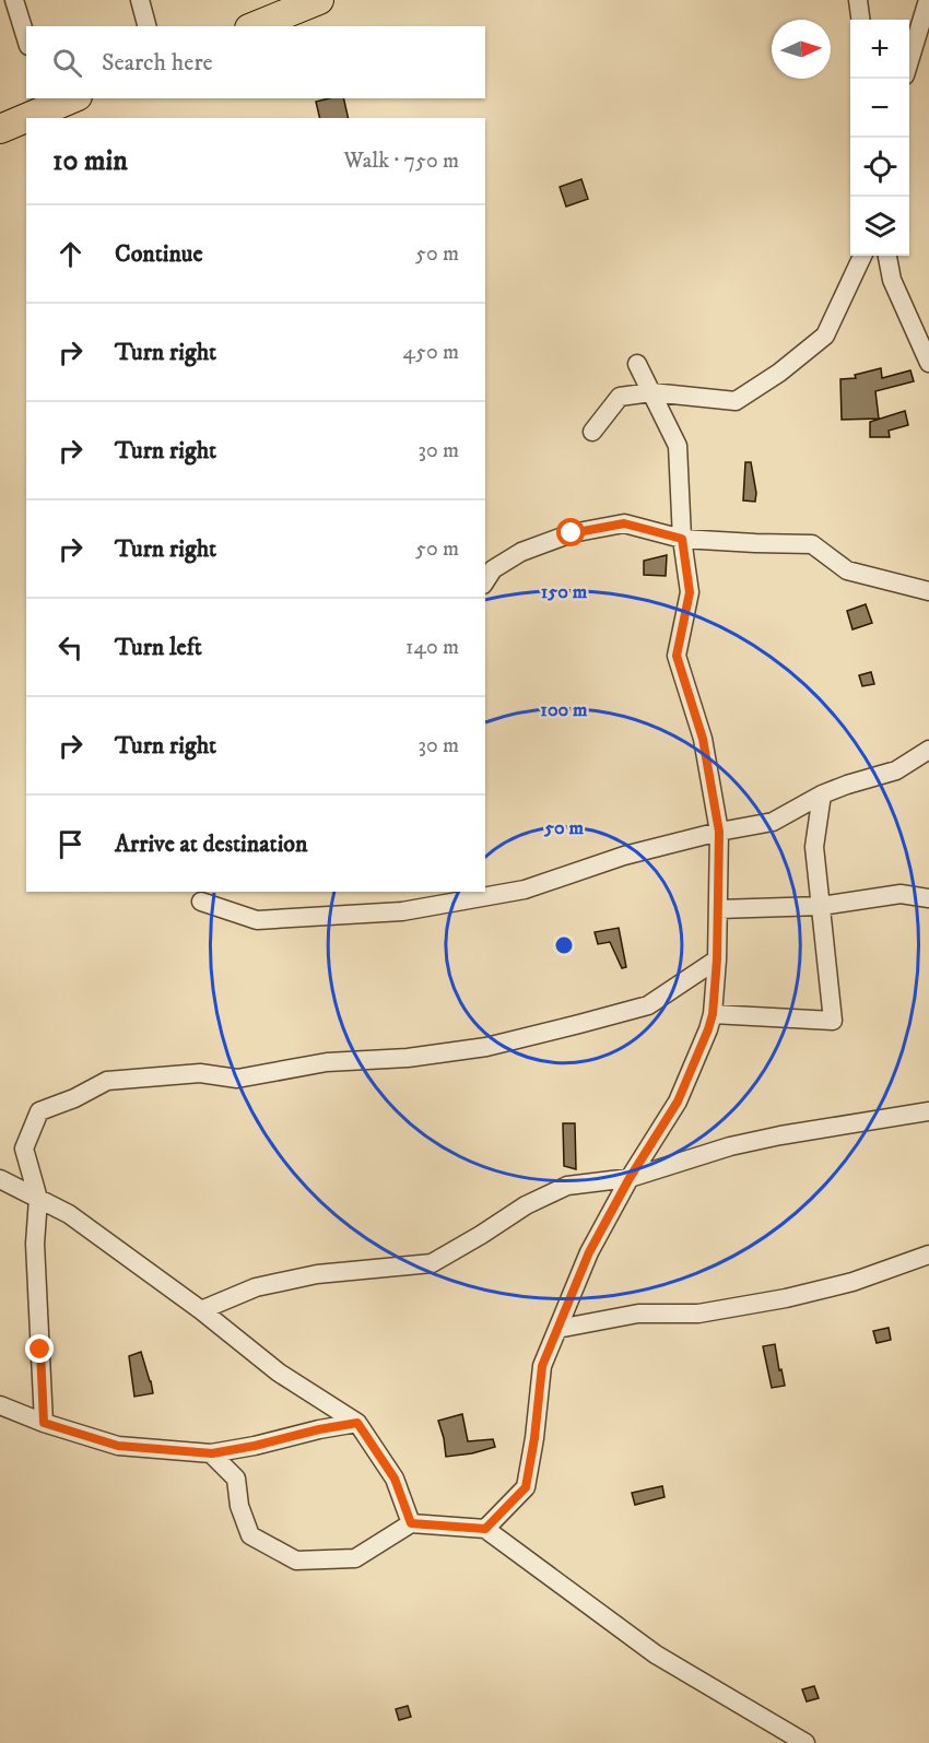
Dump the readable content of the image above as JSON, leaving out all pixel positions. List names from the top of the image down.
{
  "north": "right",
  "page": {
    "map_buttons": ["+", "−"],
    "search": "Search here",
    "heading": ["10 min", "Walk · 750 m"],
    "list": [
      ["Continue", "50 m"],
      ["Turn right", "450 m"],
      ["Turn right", "30 m"],
      ["Turn right", "50 m"],
      ["Turn left", "140 m"],
      ["Turn right", "30 m"],
      "Arrive at destination"
    ]
  },
  "rings": ["150 m", "100 m", "50 m"]
}
